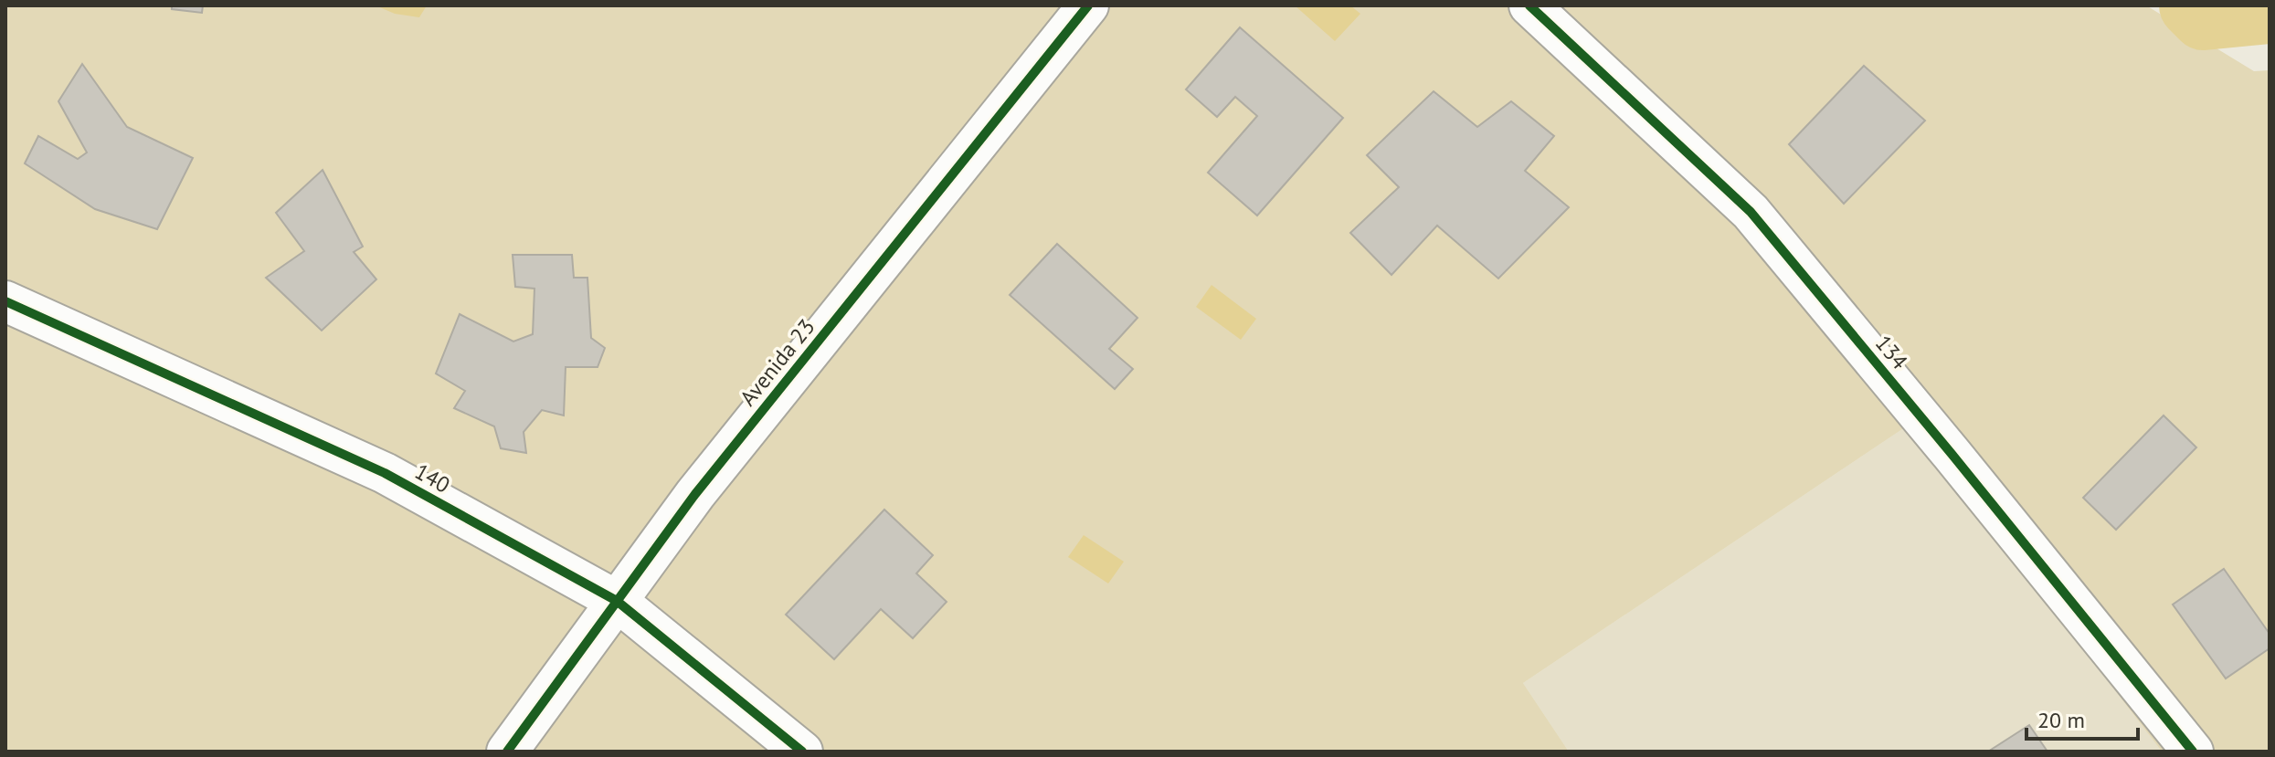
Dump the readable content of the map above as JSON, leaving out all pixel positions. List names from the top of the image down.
{
  "streets": {
    "street": ["134", "Avenida 23", "140"]
  },
  "crossings": [
    ["Avenida 23", "140"]
  ],
  "scale_bar": "20 m"
}
